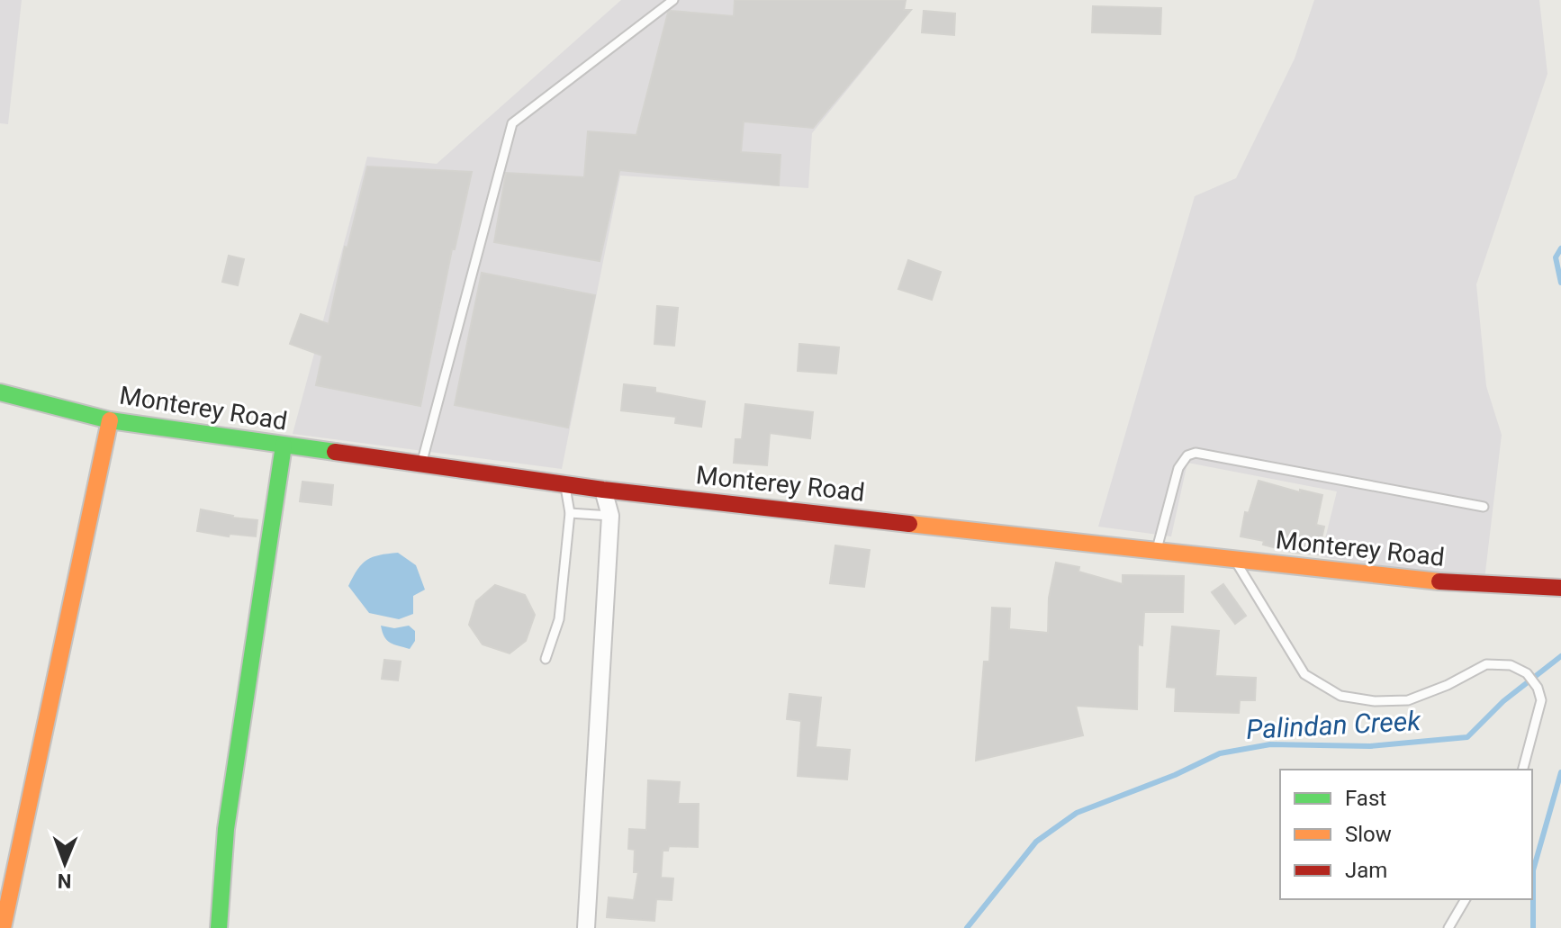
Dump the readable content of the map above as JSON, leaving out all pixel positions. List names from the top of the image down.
{
  "streets": {
    "street": ["Monterey Road"]
  },
  "water": ["Palindan Creek"],
  "legend": ["Fast", "Slow", "Jam"],
  "north": "bottom"
}
